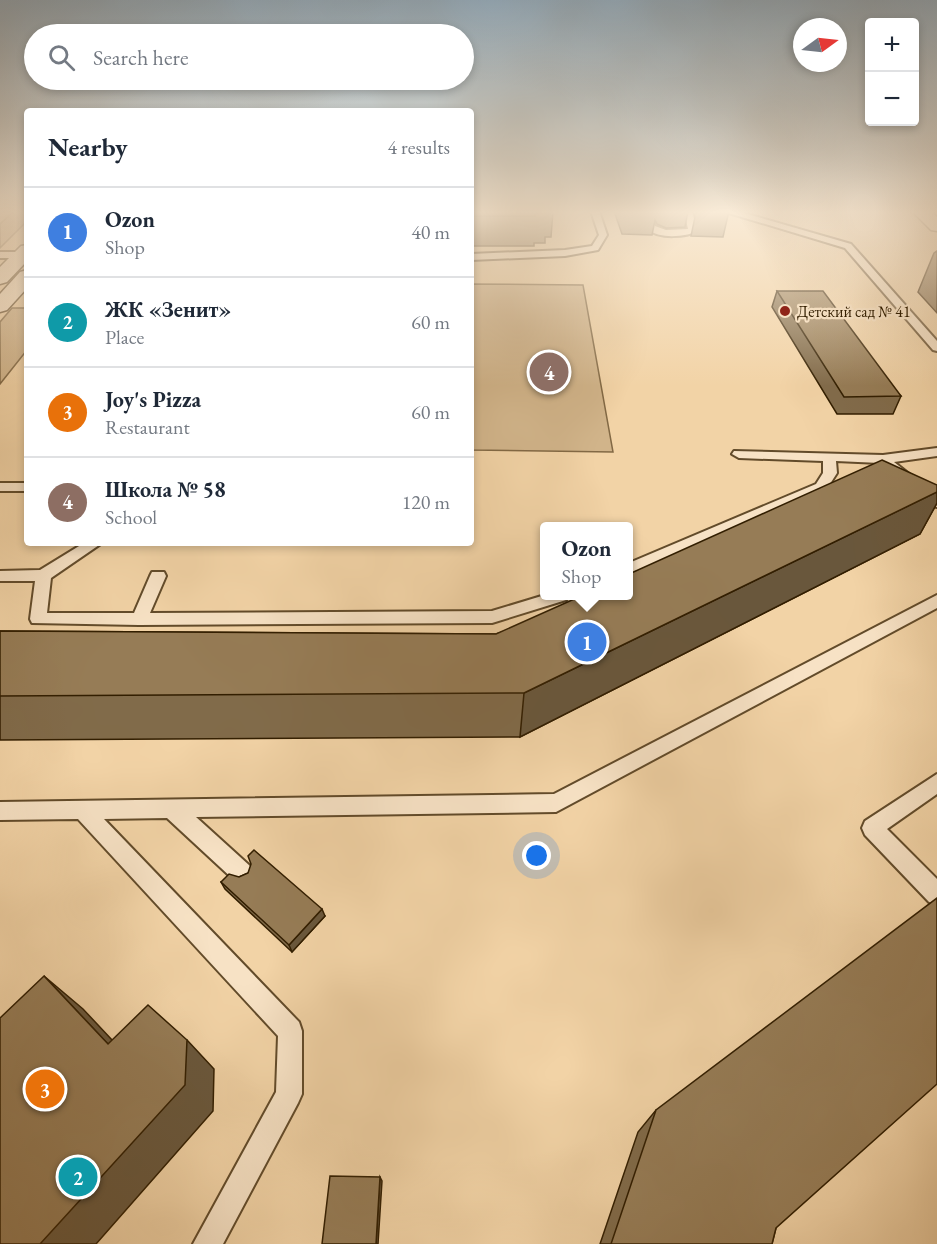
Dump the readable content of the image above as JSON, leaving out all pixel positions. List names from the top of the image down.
{
  "places": ["Детский сад № 41"],
  "north": "right",
  "page": {
    "map_buttons": ["+", "−"],
    "search": "Search here",
    "heading": ["Nearby", "4 results"],
    "list": [
      {
        "mark": "1",
        "name": "Ozon",
        "note": "Shop",
        "value": "40 m"
      },
      {
        "mark": "2",
        "name": "ЖК «Зенит»",
        "note": "Place",
        "value": "60 m"
      },
      {
        "mark": "3",
        "name": "Joy's Pizza",
        "note": "Restaurant",
        "value": "60 m"
      },
      {
        "mark": "4",
        "name": "Школа № 58",
        "note": "School",
        "value": "120 m"
      }
    ],
    "pins": [
      "4",
      "1",
      "3",
      "2"
    ],
    "popup": ["Ozon", "Shop"]
  }
}
